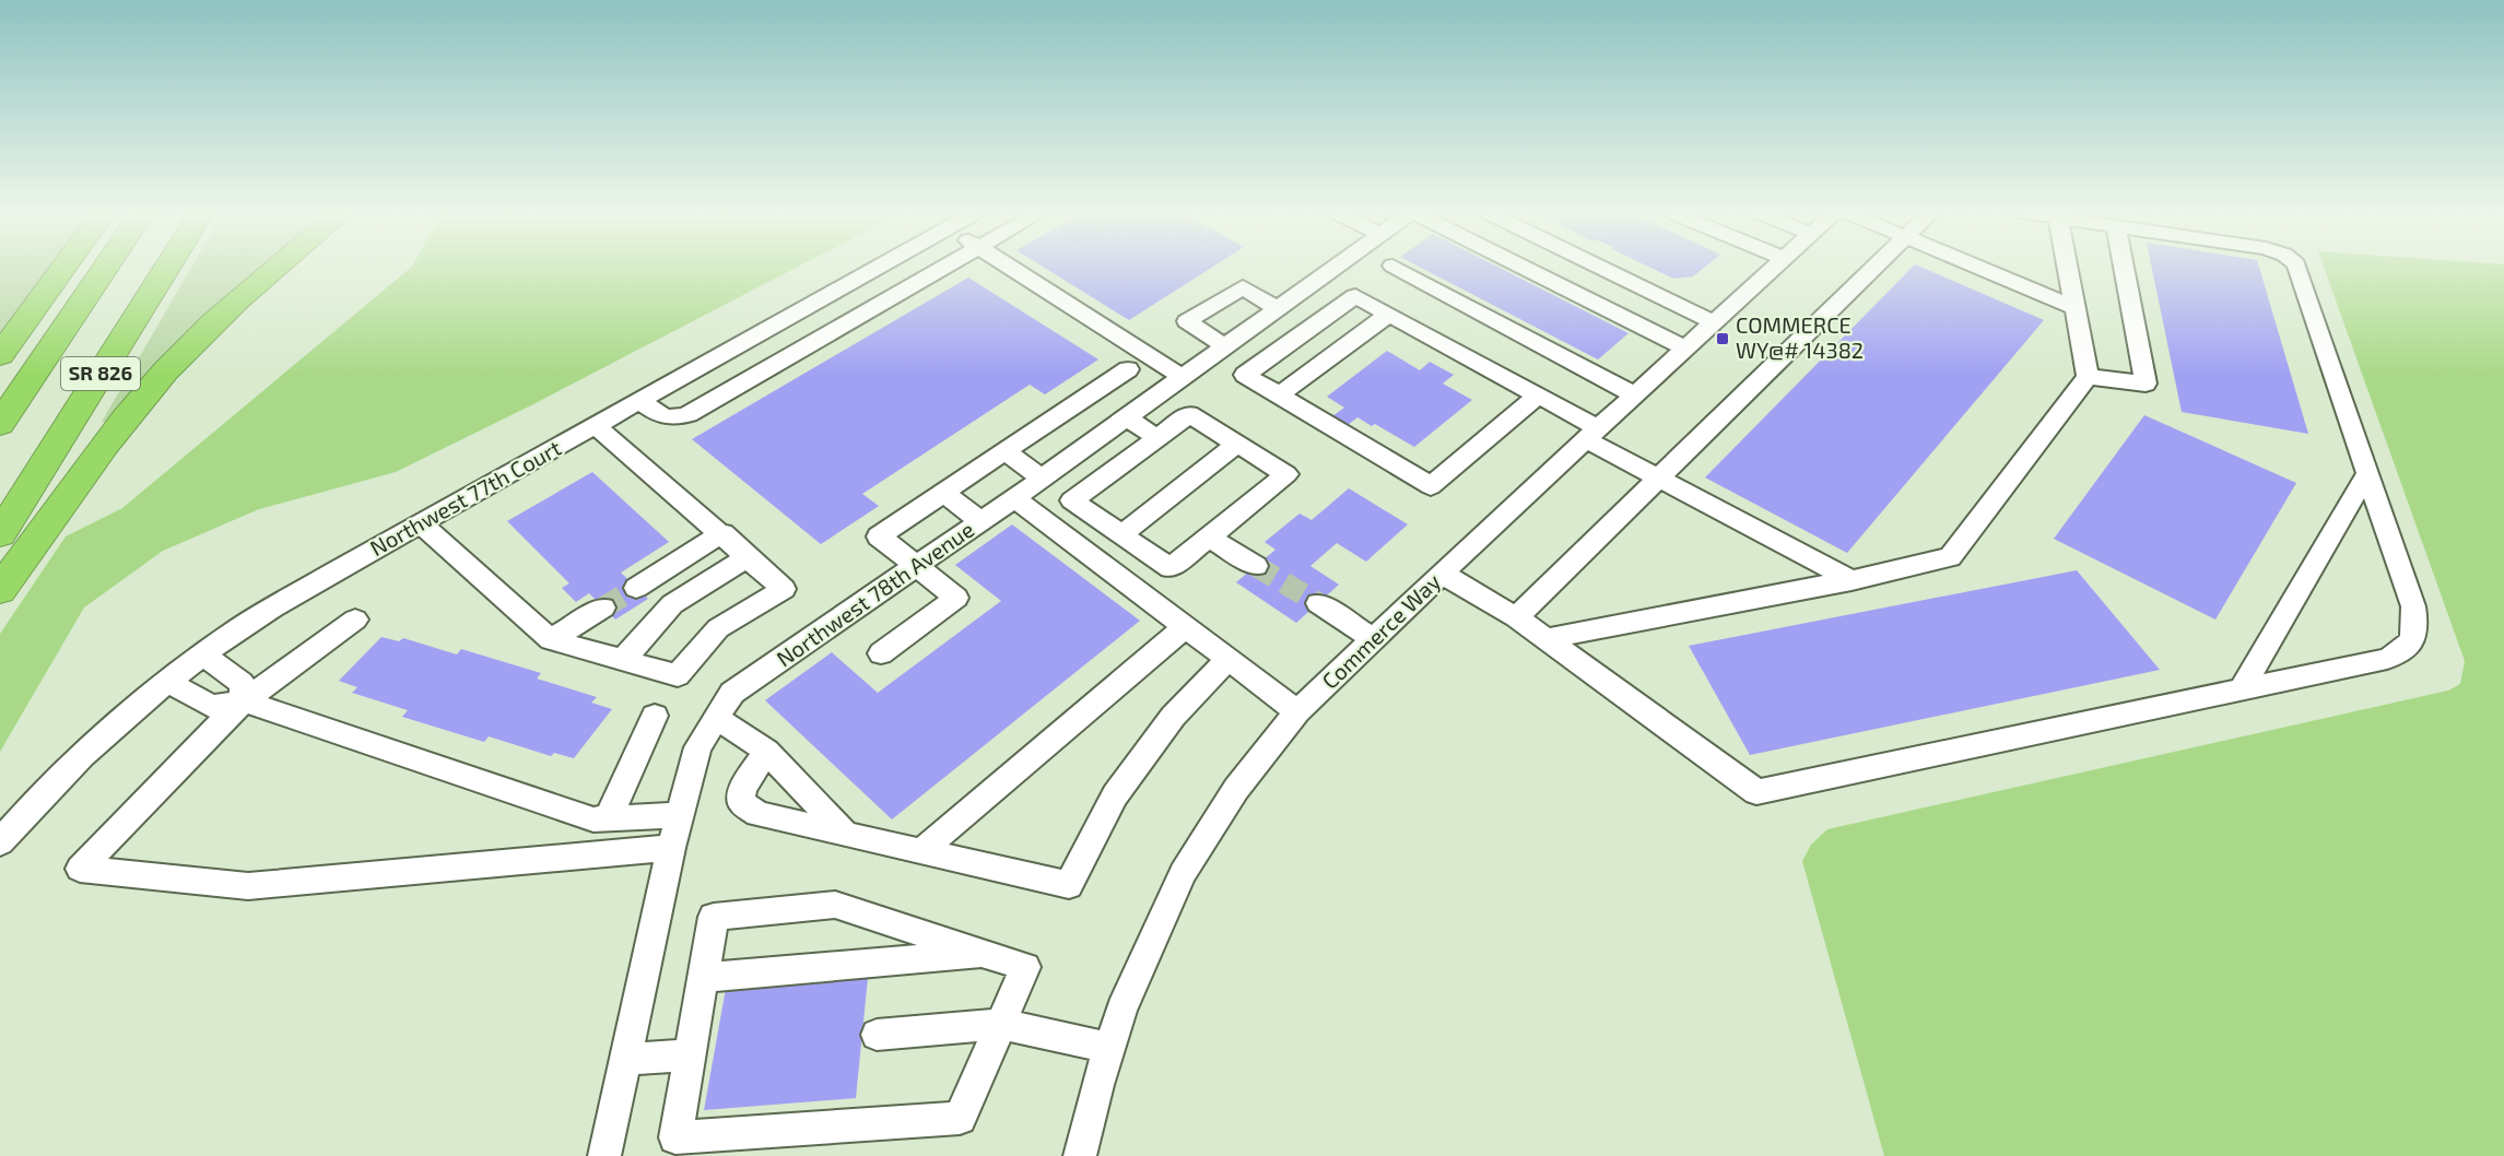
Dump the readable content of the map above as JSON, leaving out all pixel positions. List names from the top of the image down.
{
  "streets": {
    "highway": ["SR 826"],
    "street": ["Northwest 77th Court", "Northwest 78th Avenue", "Commerce Way"]
  },
  "places": {
    "transit": ["COMMERCE WY@# 14382"]
  }
}
